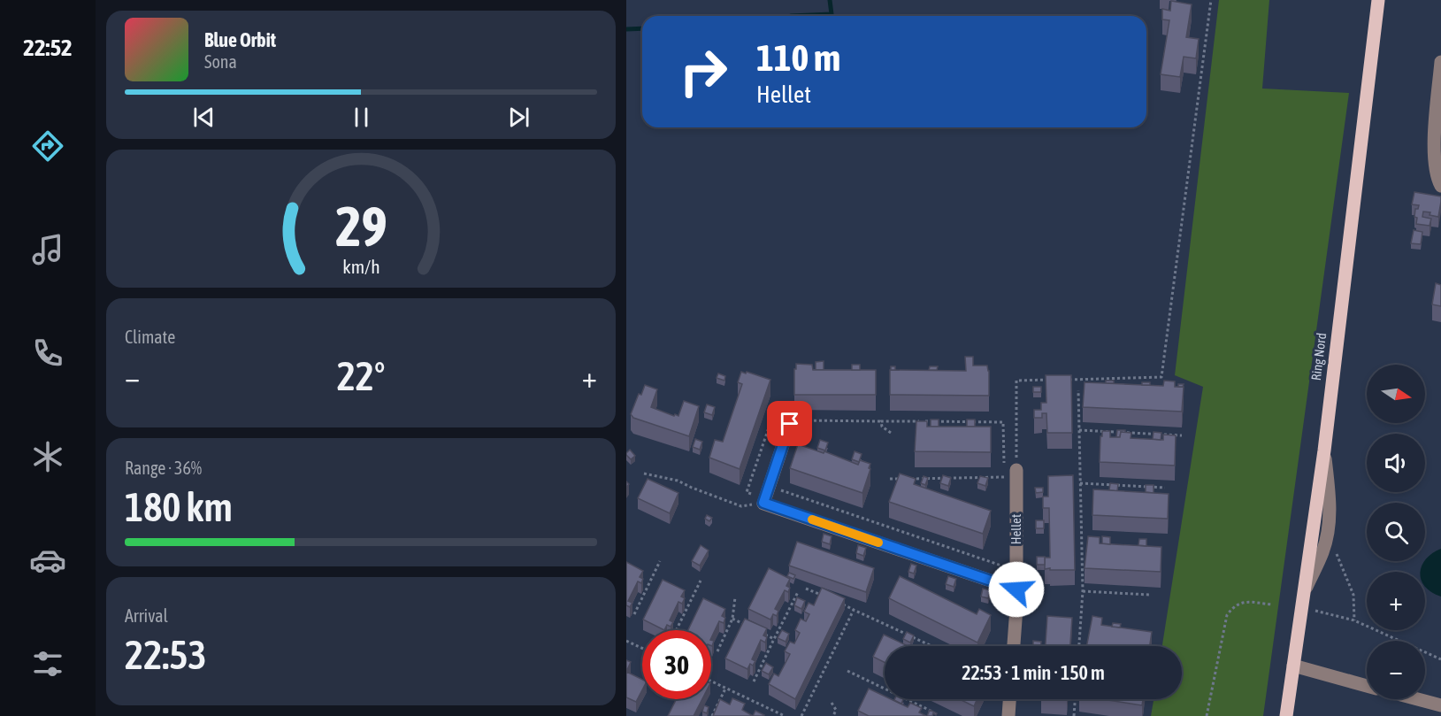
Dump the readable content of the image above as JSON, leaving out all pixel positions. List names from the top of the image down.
{
  "streets": {
    "main road": ["Ring Nord"],
    "street": ["Hellet"]
  },
  "north": "right",
  "page": {
    "tabs": "22:52",
    "turn": ["110 m", "Hellet"],
    "song": ["Blue Orbit", "Sona"],
    "tile": [
      "Climate",
      ["Range · 36%", "180 km"],
      ["Arrival", "22:53"]
    ],
    "heat": ["−", "22°", "+"],
    "map_buttons": ["+", "−"],
    "limit": "30",
    "trip": "22:53 · 1 min · 150 m",
    "gauge": ["29", "km/h"]
  }
}
